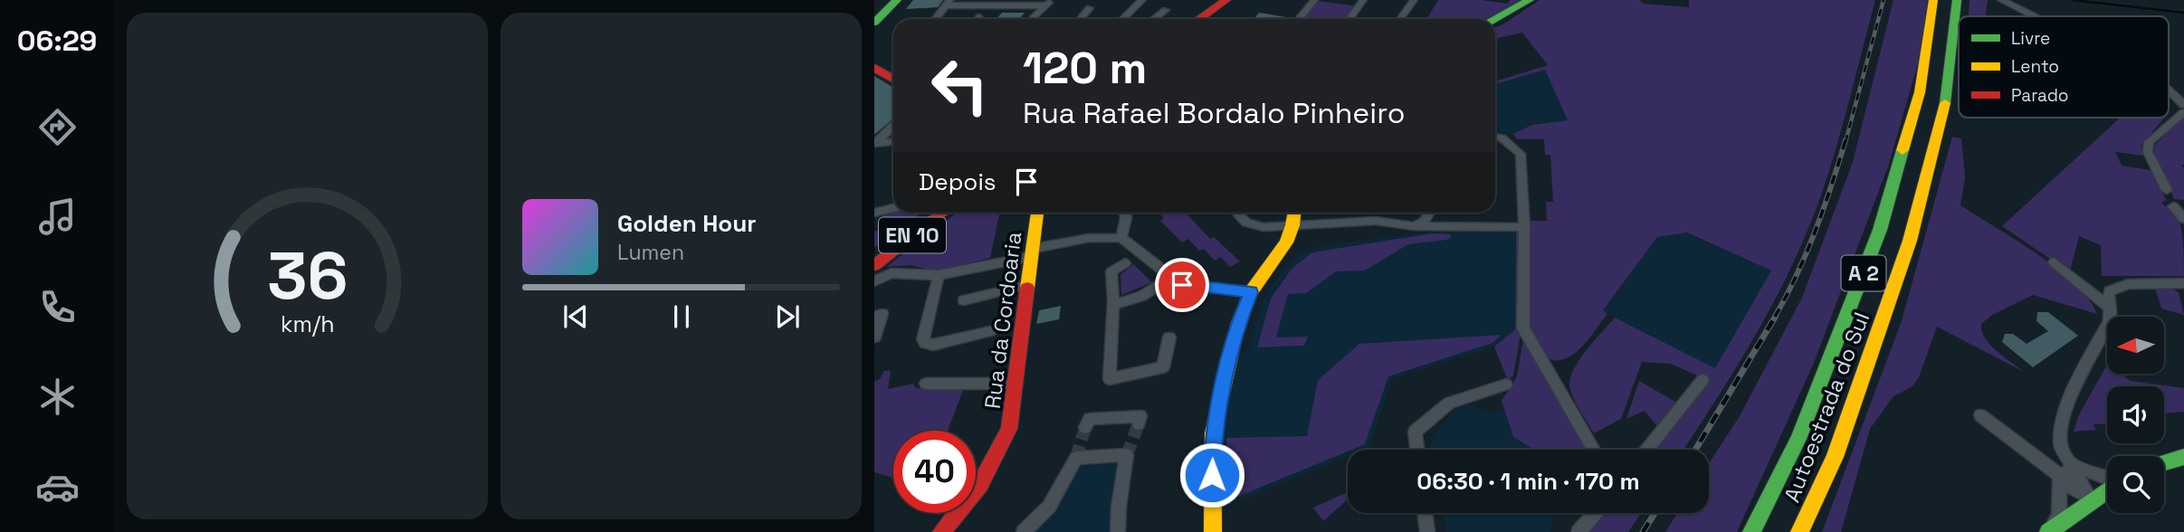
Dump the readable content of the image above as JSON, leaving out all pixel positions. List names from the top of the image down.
{
  "streets": {
    "main road": [
      "EN 10",
      "A 2",
      "Rua da Cordoaria",
      "Autoestrada do Sul"
    ]
  },
  "legend": ["Livre", "Lento", "Parado"],
  "north": "left",
  "page": {
    "tabs": "06:29",
    "turn": ["120 m", "Rua Rafael Bordalo Pinheiro"],
    "then": "Depois",
    "song": ["Golden Hour", "Lumen"],
    "limit": "40",
    "trip": "06:30 · 1 min · 170 m",
    "gauge": ["36", "km/h"]
  }
}
